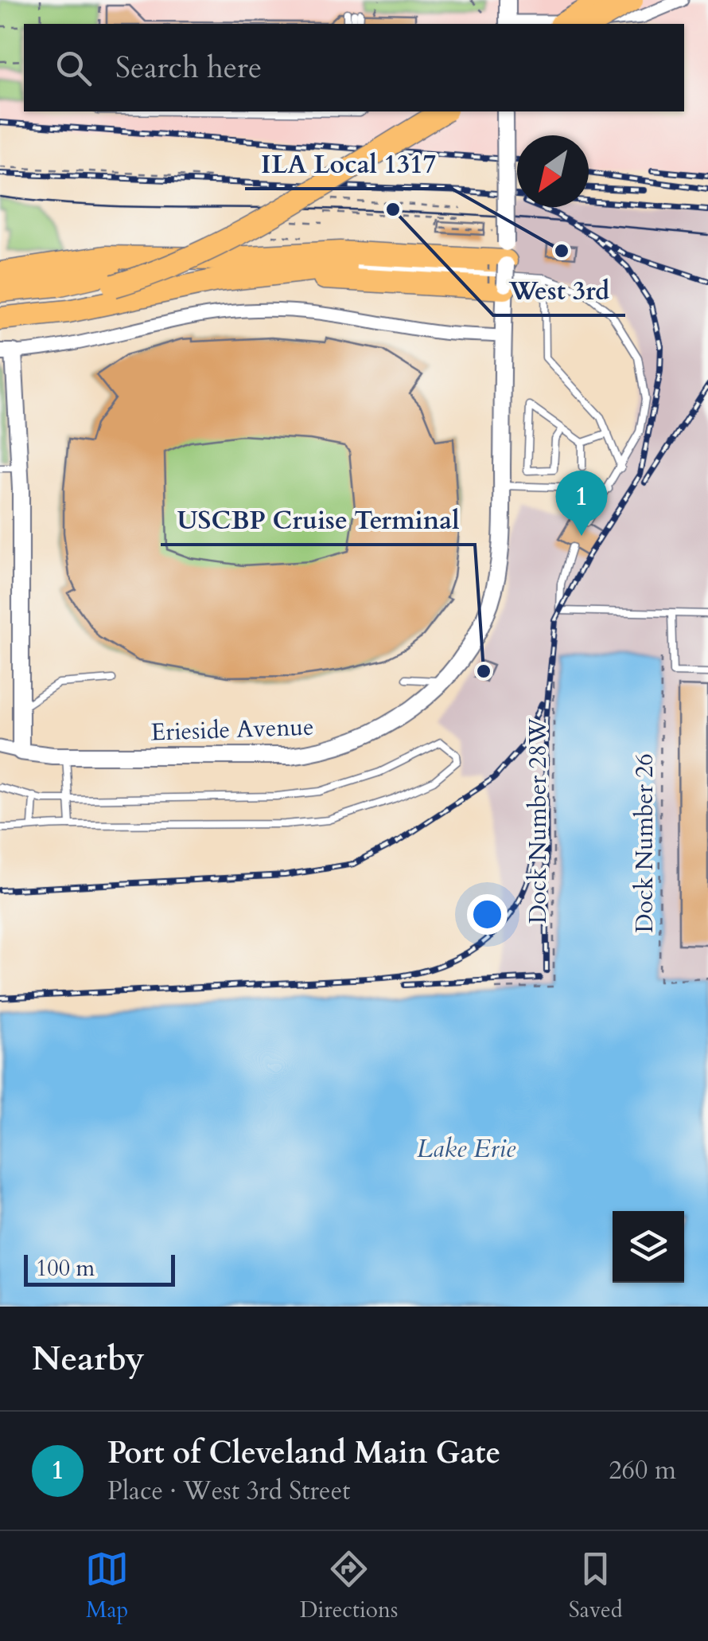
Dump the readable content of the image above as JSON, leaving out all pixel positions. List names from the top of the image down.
{
  "streets": {
    "street": ["Erieside Avenue"],
    "path": ["Dock Number 28W", "Dock Number 26"]
  },
  "water": ["Lake Erie"],
  "places": ["West 3rd", "ILA Local 1317", "USCBP Cruise Terminal"],
  "scale_bar": "100 m",
  "north": "bottom left",
  "page": {
    "search": "Search here",
    "pins": "1",
    "scale": "100 m",
    "heading": "Nearby",
    "list": [
      {
        "mark": "1",
        "name": "Port of Cleveland Main Gate",
        "note": "Place · West 3rd Street",
        "value": "260 m"
      }
    ],
    "nav": ["Map", "Directions", "Saved"]
  }
}
